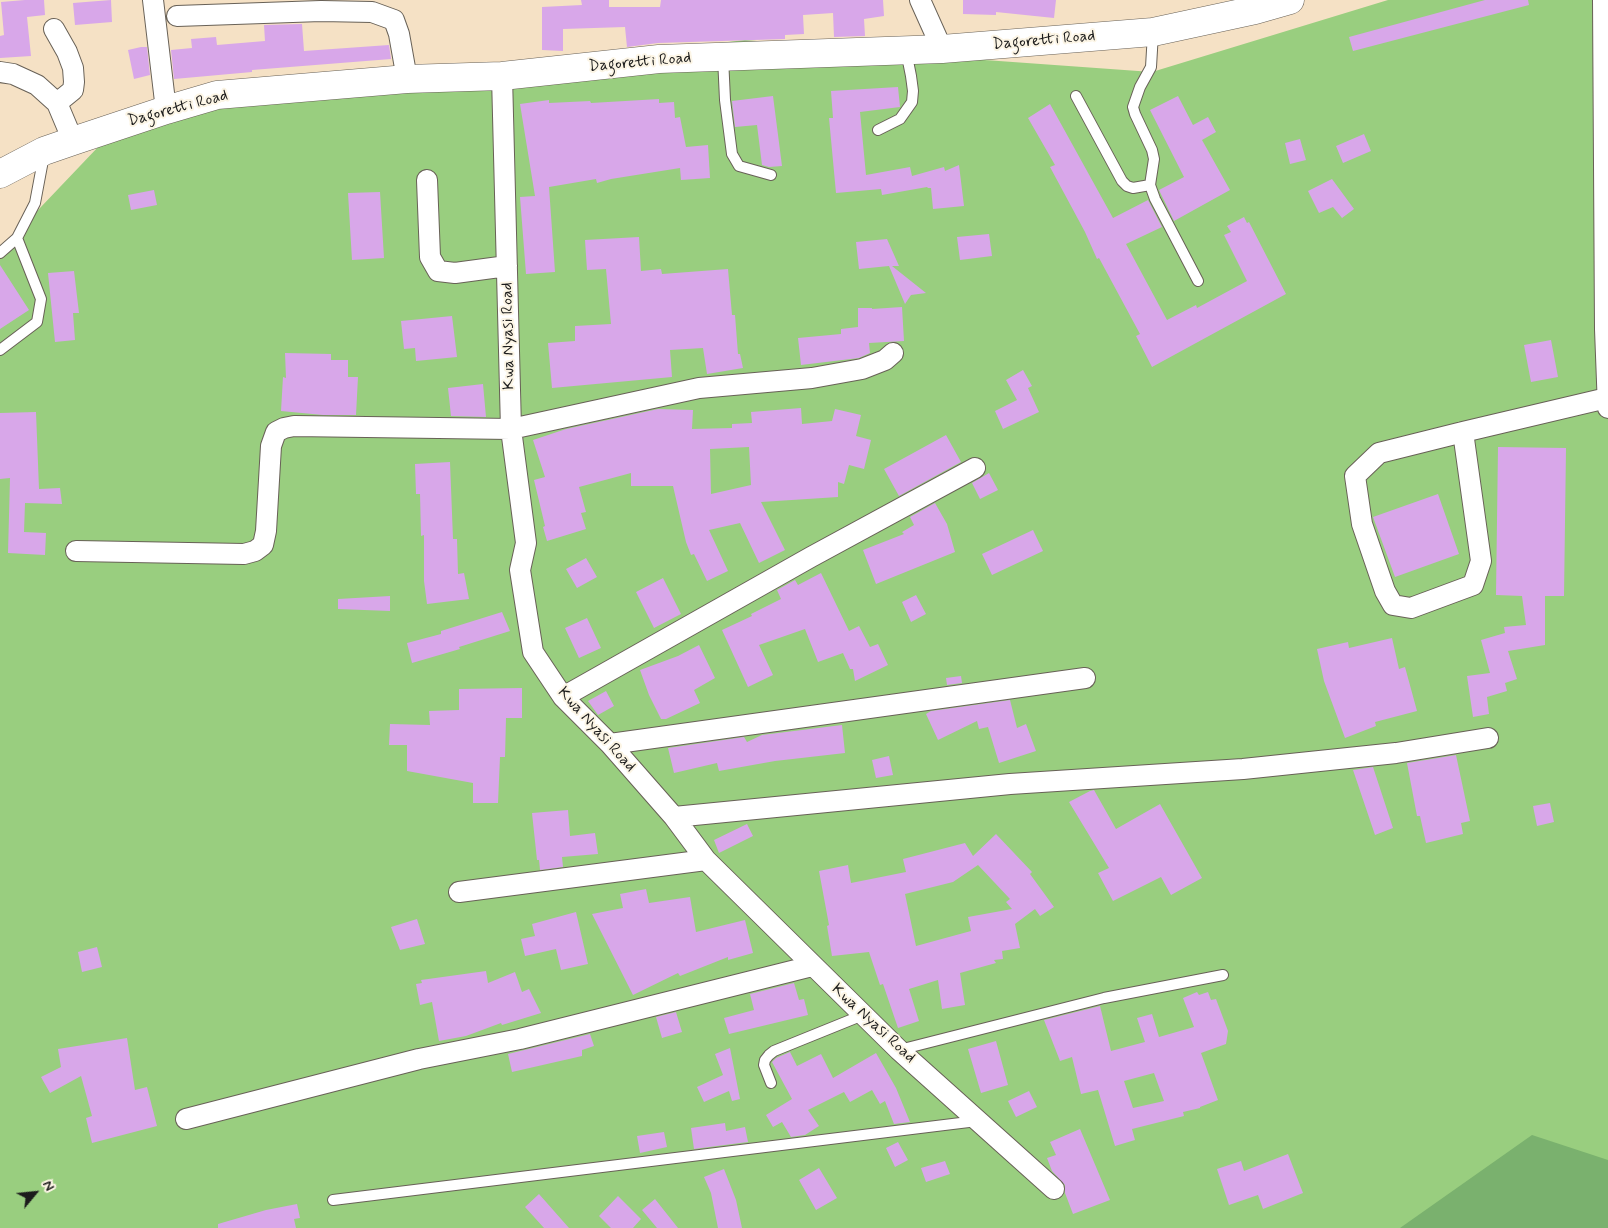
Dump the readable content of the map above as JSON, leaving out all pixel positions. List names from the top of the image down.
{
  "streets": {
    "main road": ["Dagoretti Road"],
    "street": ["Kwa Nyasi Road"]
  },
  "crossings": [
    ["Dagoretti Road", "Kwa Nyasi Road"]
  ],
  "north": "top right"
}
